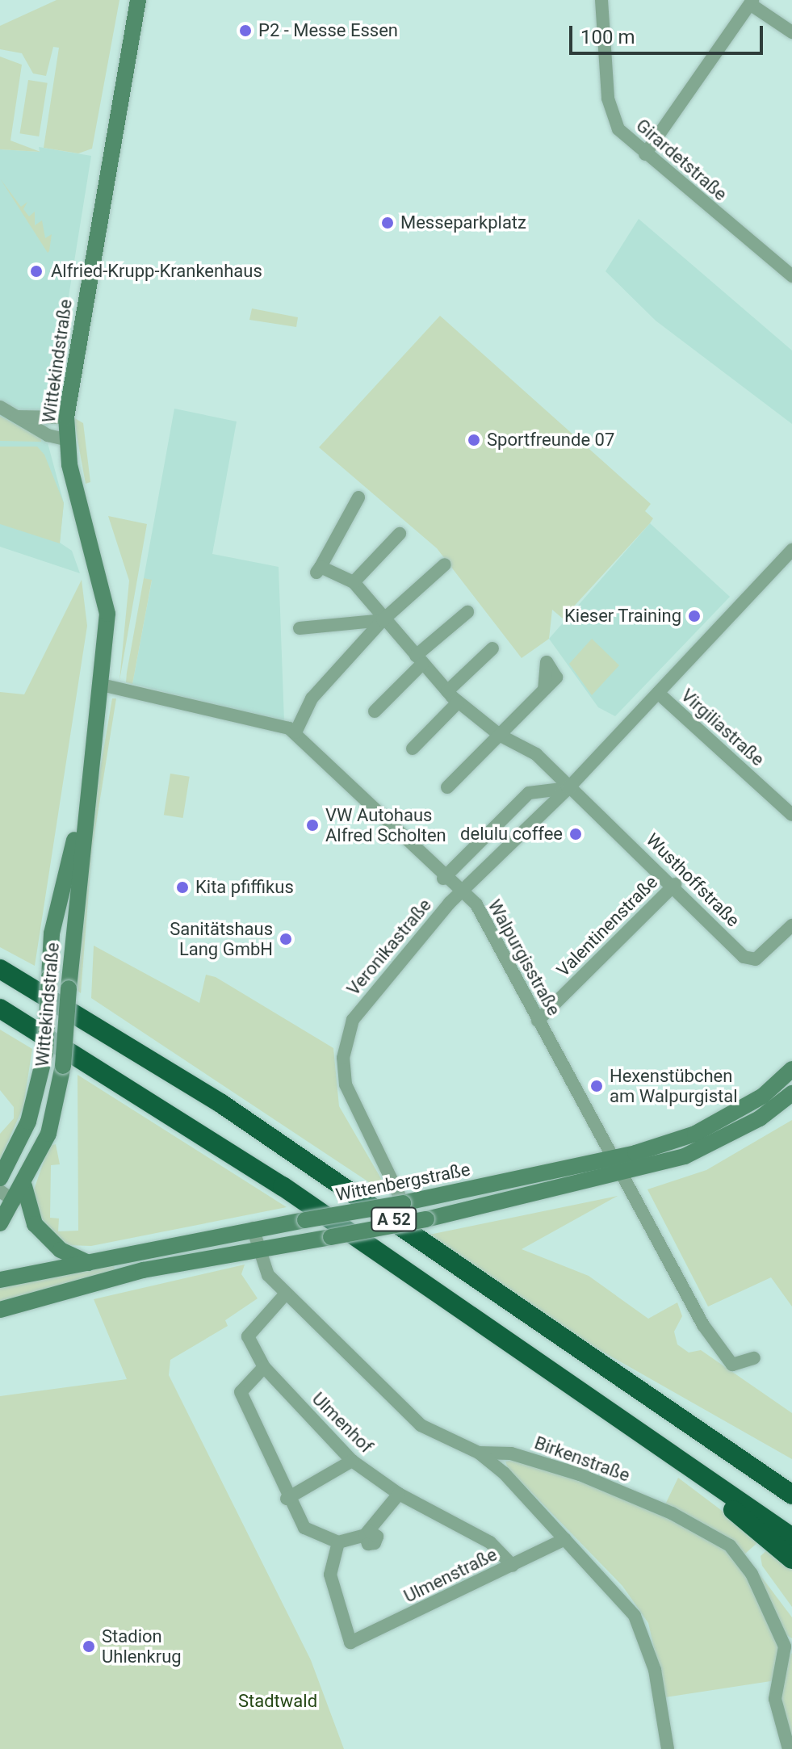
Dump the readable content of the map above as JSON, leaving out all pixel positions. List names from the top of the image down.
{
  "streets": {
    "highway": ["A 52"],
    "main road": ["Wittekindstraße", "Wittenbergstraße"],
    "street": [
      "Girardetstraße",
      "Virgiliastraße",
      "Wusthoffstraße",
      "Valentinenstraße",
      "Veronikastraße",
      "Walpurgisstraße",
      "Ulmenhof",
      "Birkenstraße",
      "Ulmenstraße"
    ]
  },
  "crossings": [
    ["Virgiliastraße", "Veronikastraße"],
    ["Wusthoffstraße", "Valentinenstraße"],
    ["Wusthoffstraße", "Veronikastraße"],
    ["Valentinenstraße", "Walpurgisstraße"],
    ["Veronikastraße", "Walpurgisstraße"],
    ["Veronikastraße", "Wittenbergstraße"],
    ["Walpurgisstraße", "Wittenbergstraße"],
    ["Wittenbergstraße", "Birkenstraße"],
    ["Ulmenhof", "Birkenstraße"],
    ["Ulmenhof", "Ulmenstraße"]
  ],
  "parks": ["Stadtwald"],
  "places": [
    "P2 - Messe Essen",
    "Messeparkplatz",
    "Alfried-Krupp-Krankenhaus",
    "Sportfreunde 07",
    "Kieser Training",
    "VW Autohaus Alfred Scholten",
    "delulu coffee",
    "Kita pfiffikus",
    "Sanitätshaus Lang GmbH",
    "Hexenstübchen am Walpurgistal",
    "Stadion Uhlenkrug"
  ],
  "scale_bar": "100 m"
}
